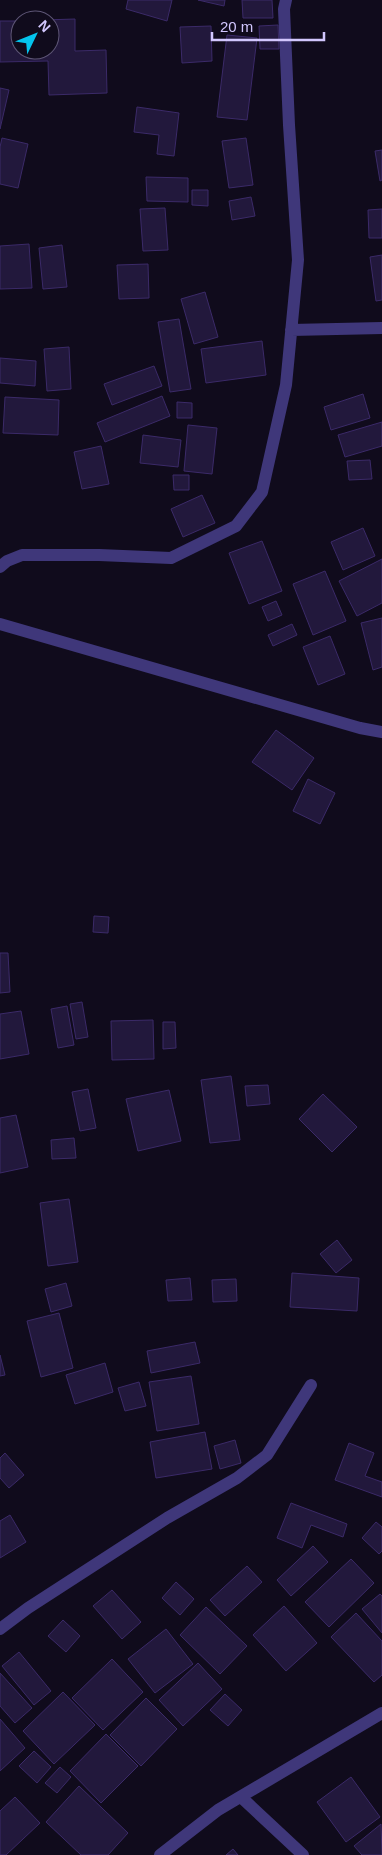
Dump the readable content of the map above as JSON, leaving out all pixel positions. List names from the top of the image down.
{
  "scale_bar": "20 m",
  "north": "top right"
}
